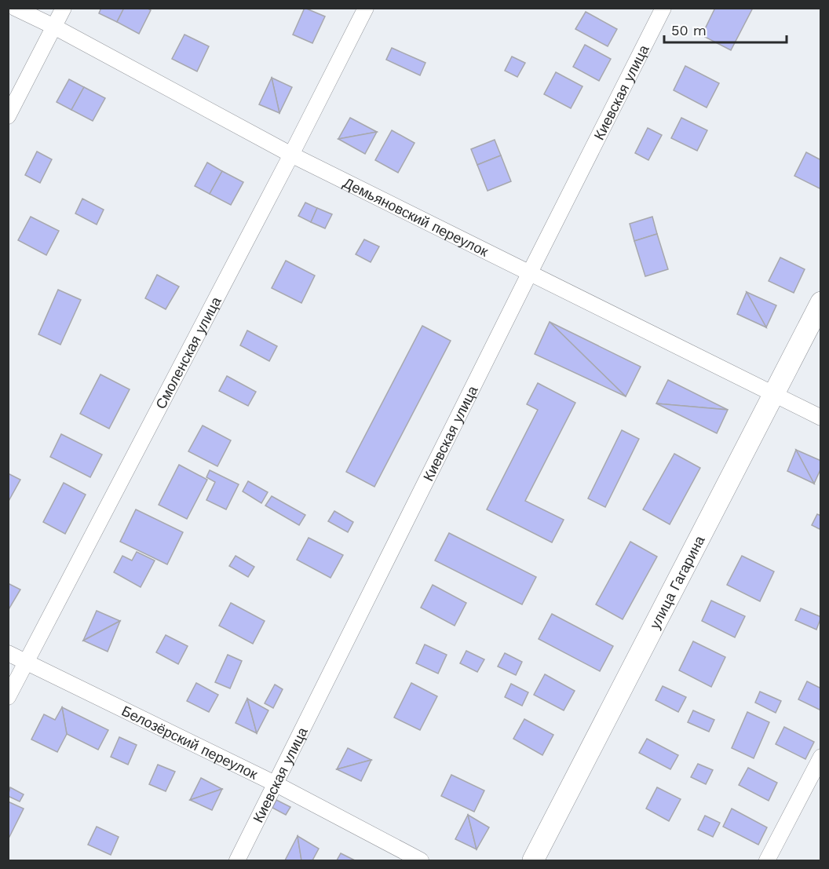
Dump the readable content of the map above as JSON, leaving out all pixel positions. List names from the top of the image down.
{
  "streets": {
    "street": [
      "Киевская улица",
      "Демьяновский переулок",
      "Смоленская улица",
      "улица Гагарина",
      "Белозёрский переулок"
    ]
  },
  "crossings": [
    ["Киевская улица", "Демьяновский переулок"],
    ["Киевская улица", "Белозёрский переулок"],
    ["Демьяновский переулок", "Смоленская улица"],
    ["Демьяновский переулок", "улица Гагарина"],
    ["Смоленская улица", "Белозёрский переулок"]
  ],
  "scale_bar": "50 m"
}
